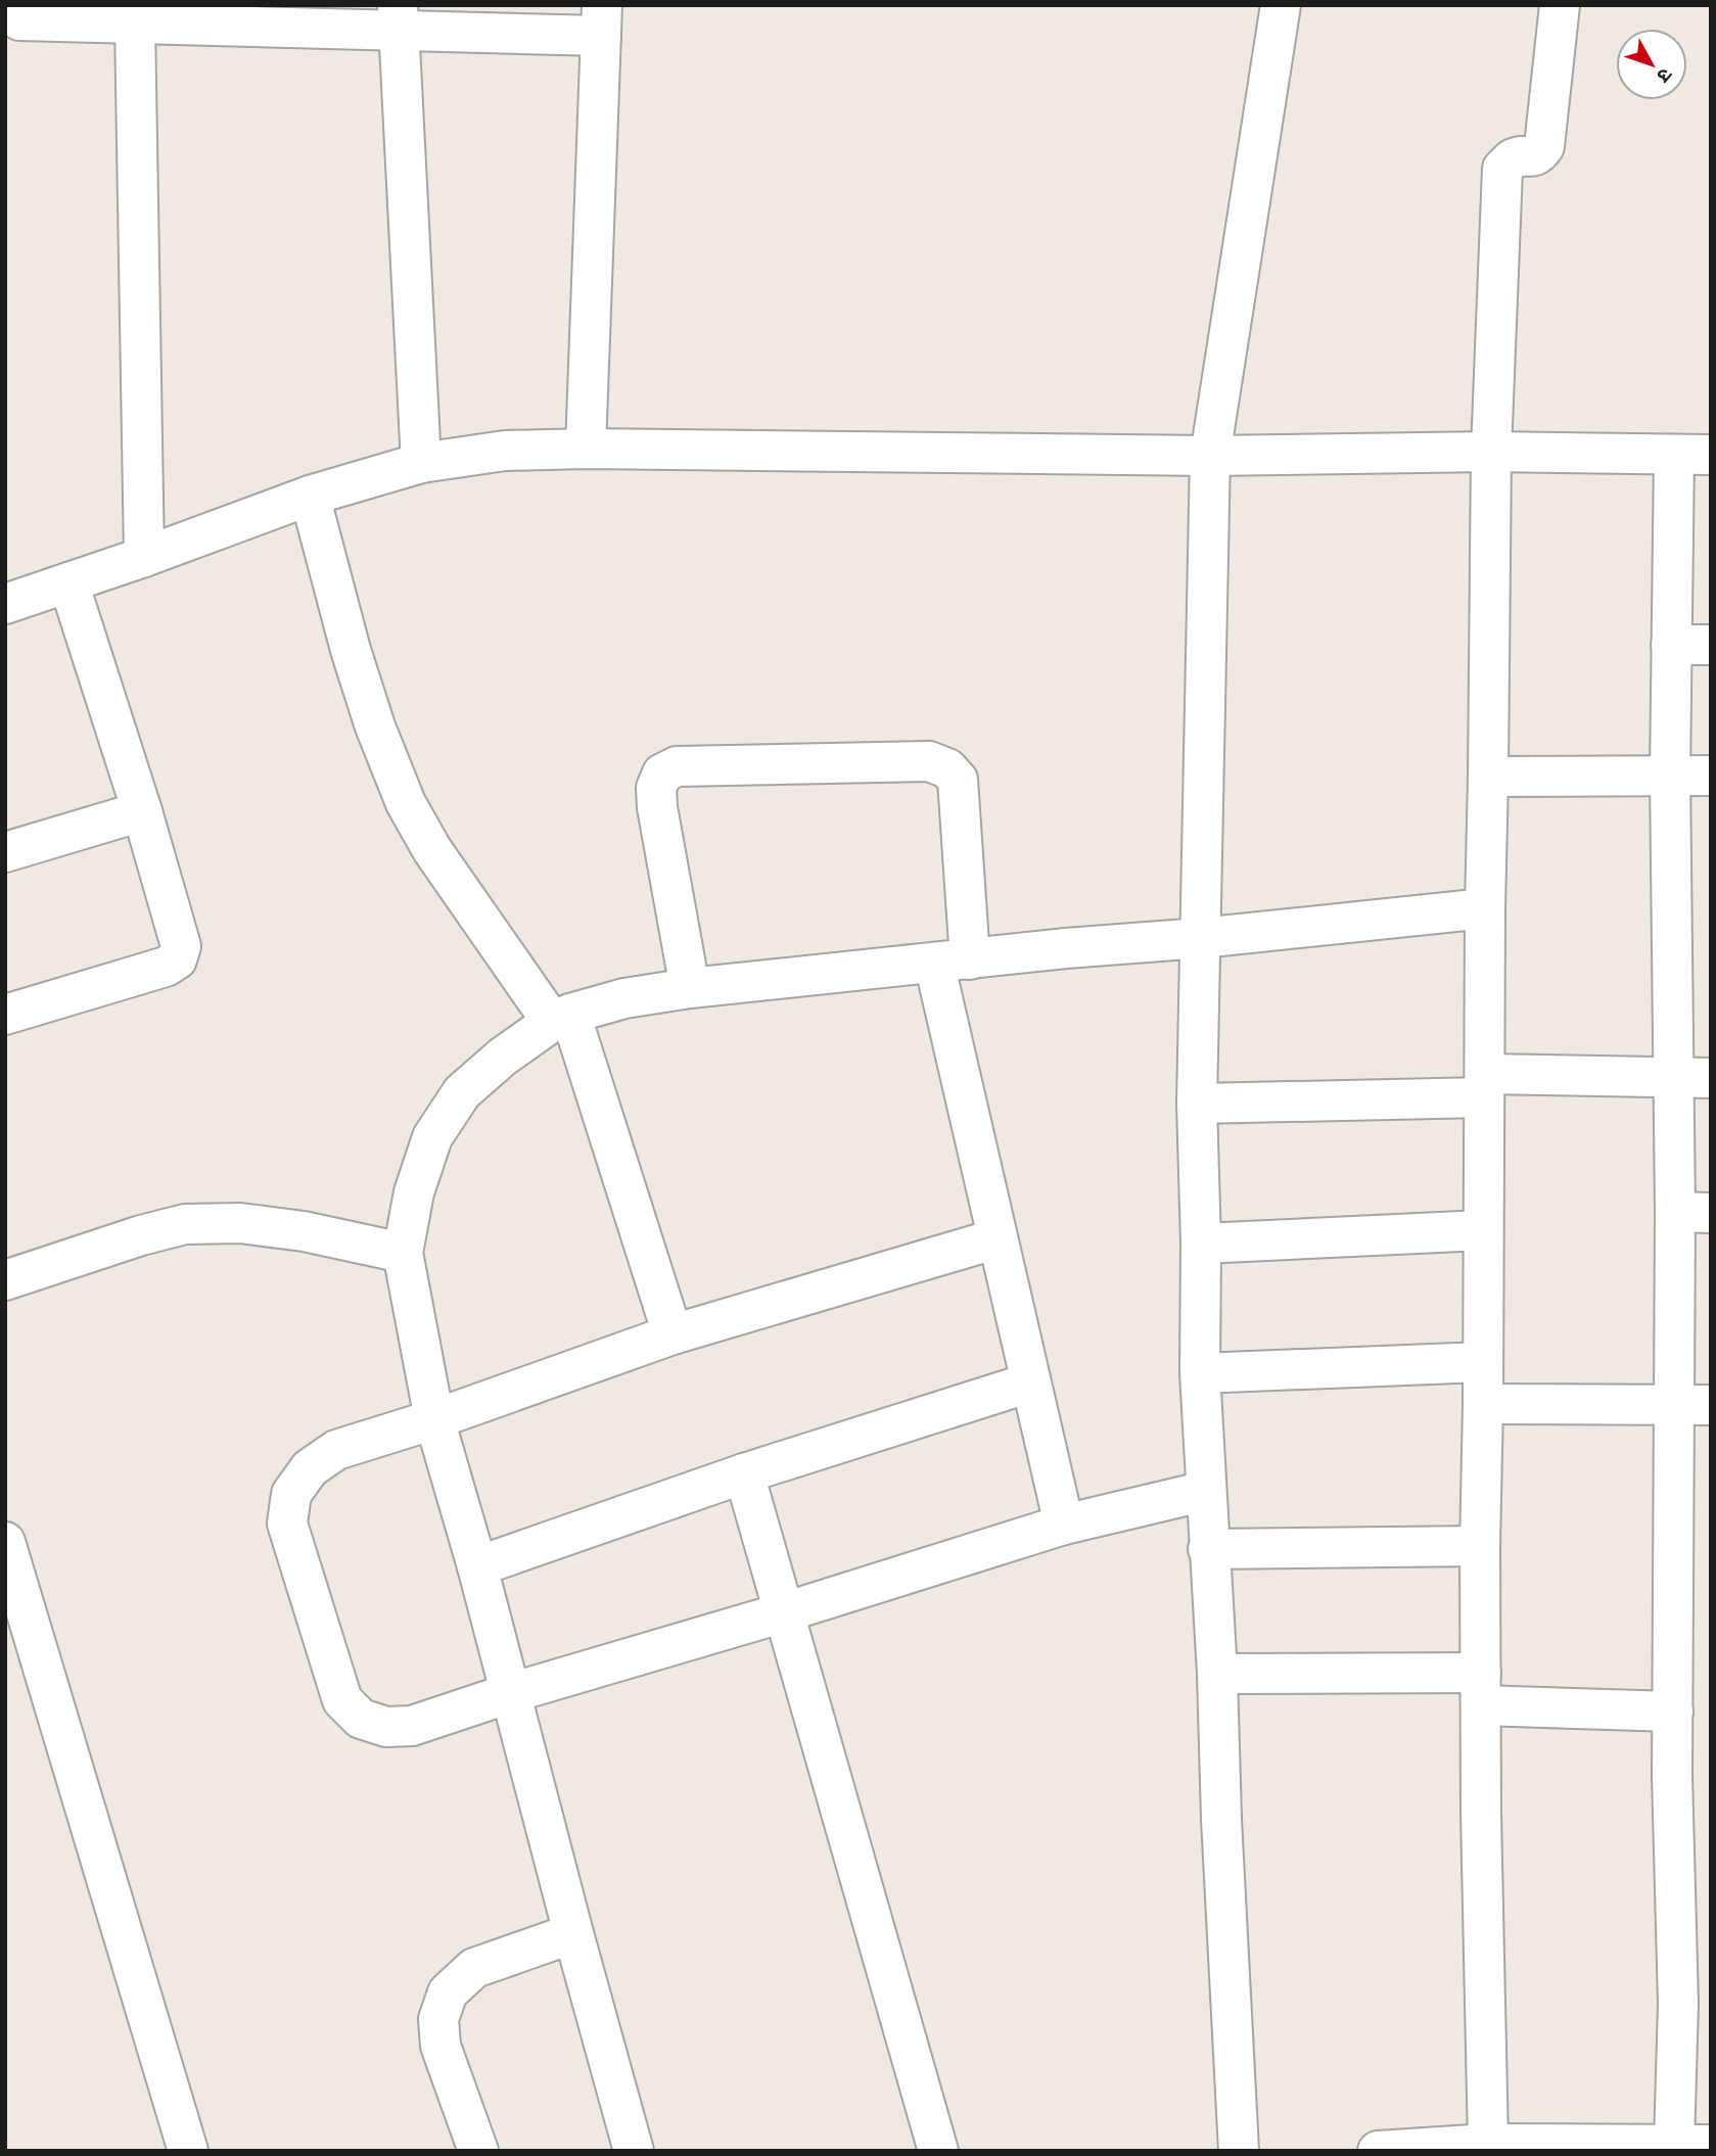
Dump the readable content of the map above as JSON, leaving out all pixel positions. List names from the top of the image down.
{
  "north": "bottom right"
}
